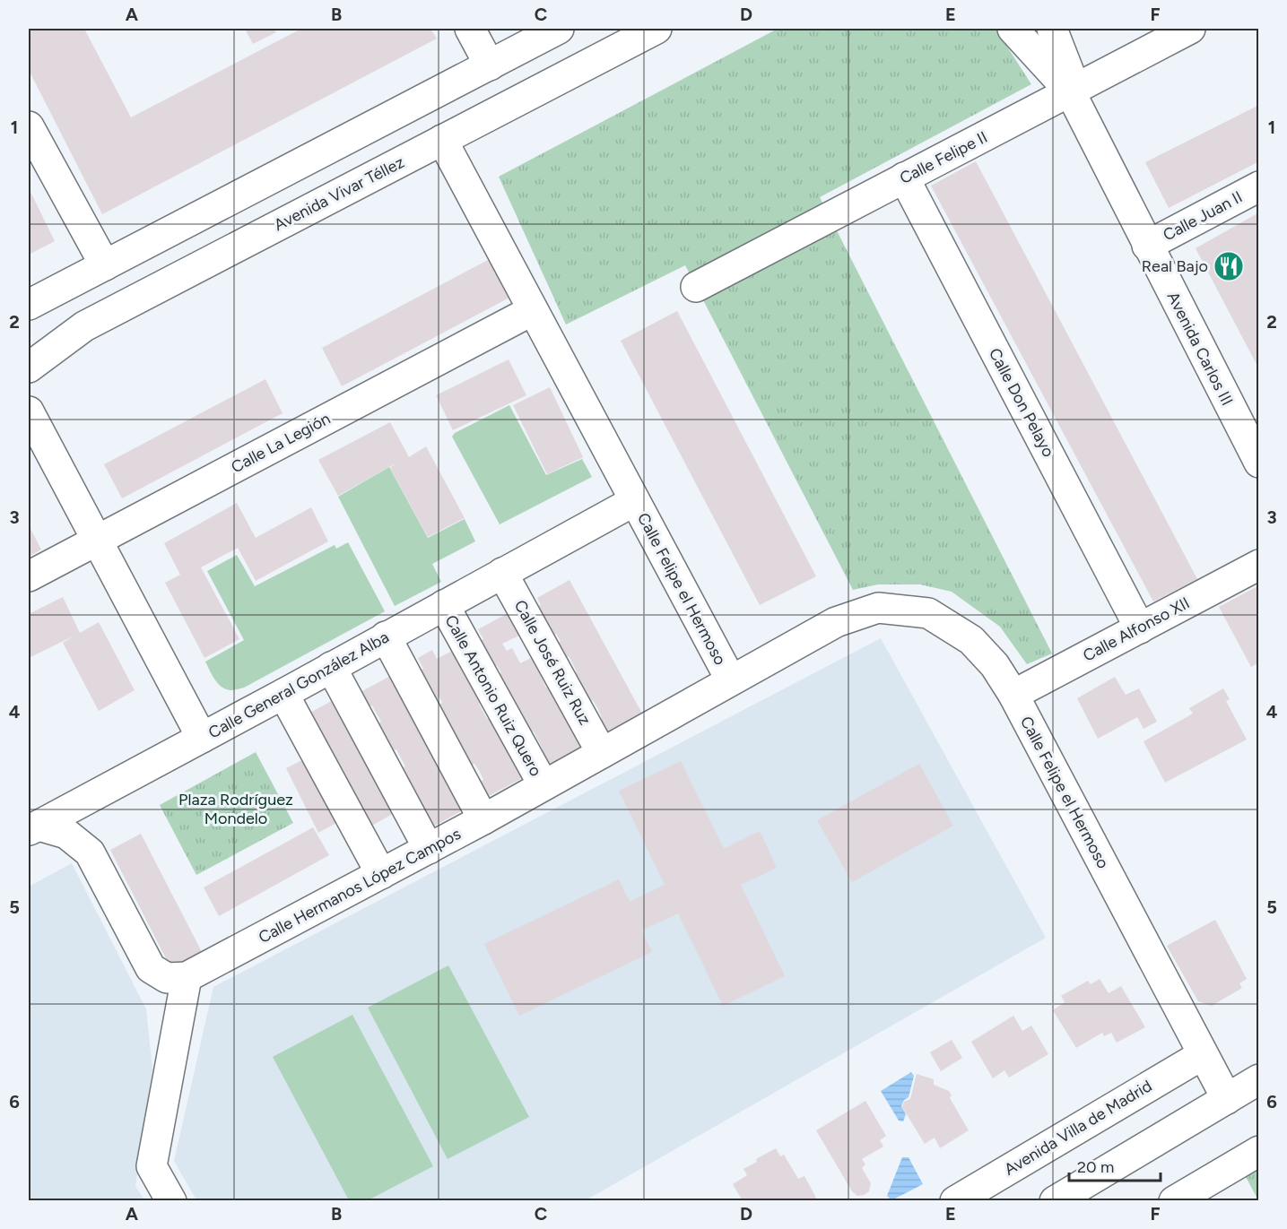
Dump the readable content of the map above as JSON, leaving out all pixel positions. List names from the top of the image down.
{
  "streets": {
    "street": [
      "Calle Felipe II",
      "Avenida Vivar Téllez",
      "Calle Juan II",
      "Avenida Carlos III",
      "Calle Don Pelayo",
      "Calle La Legión",
      "Calle Felipe el Hermoso",
      "Calle Alfonso XII",
      "Calle José Ruiz Ruz",
      "Calle General González Alba",
      "Calle Antonio Ruiz Quero",
      "Calle Hermanos López Campos",
      "Avenida Villa de Madrid"
    ]
  },
  "crossings": [
    ["Calle Felipe II", "Avenida Carlos III"],
    ["Calle Felipe II", "Calle Don Pelayo"],
    ["Avenida Vivar Téllez", "Calle Felipe el Hermoso"],
    ["Calle Juan II", "Avenida Carlos III"],
    ["Calle Don Pelayo", "Calle Alfonso XII"],
    ["Calle La Legión", "Calle Felipe el Hermoso"],
    ["Calle La Legión", "Calle General González Alba"],
    ["Calle Felipe el Hermoso", "Calle Alfonso XII"],
    ["Calle Felipe el Hermoso", "Calle General González Alba"],
    ["Calle Felipe el Hermoso", "Calle Hermanos López Campos"],
    ["Calle Felipe el Hermoso", "Avenida Villa de Madrid"],
    ["Calle José Ruiz Ruz", "Calle General González Alba"],
    ["Calle José Ruiz Ruz", "Calle Hermanos López Campos"],
    ["Calle General González Alba", "Calle Antonio Ruiz Quero"],
    ["Calle Antonio Ruiz Quero", "Calle Hermanos López Campos"]
  ],
  "parks": ["Plaza Rodríguez Mondelo"],
  "places": {
    "restaurant": ["Real Bajo"]
  },
  "scale_bar": "20 m",
  "grid": {
    "columns": [
      "A",
      "B",
      "C",
      "D",
      "E",
      "F"
    ],
    "rows": [
      "1",
      "2",
      "3",
      "4",
      "5",
      "6"
    ]
  }
}
